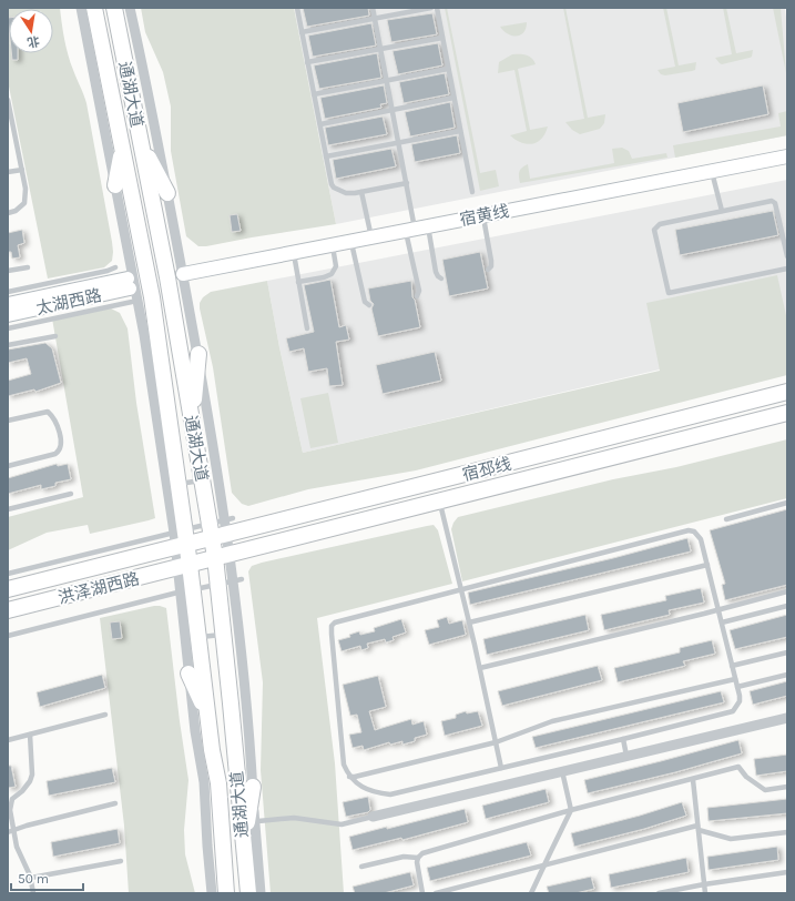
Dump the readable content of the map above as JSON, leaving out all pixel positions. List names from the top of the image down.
{
  "streets": {
    "main road": [
      "通湖大道",
      "宿黄线",
      "太湖西路",
      "宿邳线",
      "洪泽湖西路"
    ]
  },
  "crossings": [
    ["通湖大道", "宿邳线"],
    ["通湖大道", "洪泽湖西路"],
    ["宿邳线", "洪泽湖西路"]
  ],
  "scale_bar": "50 m",
  "north": "bottom"
}
